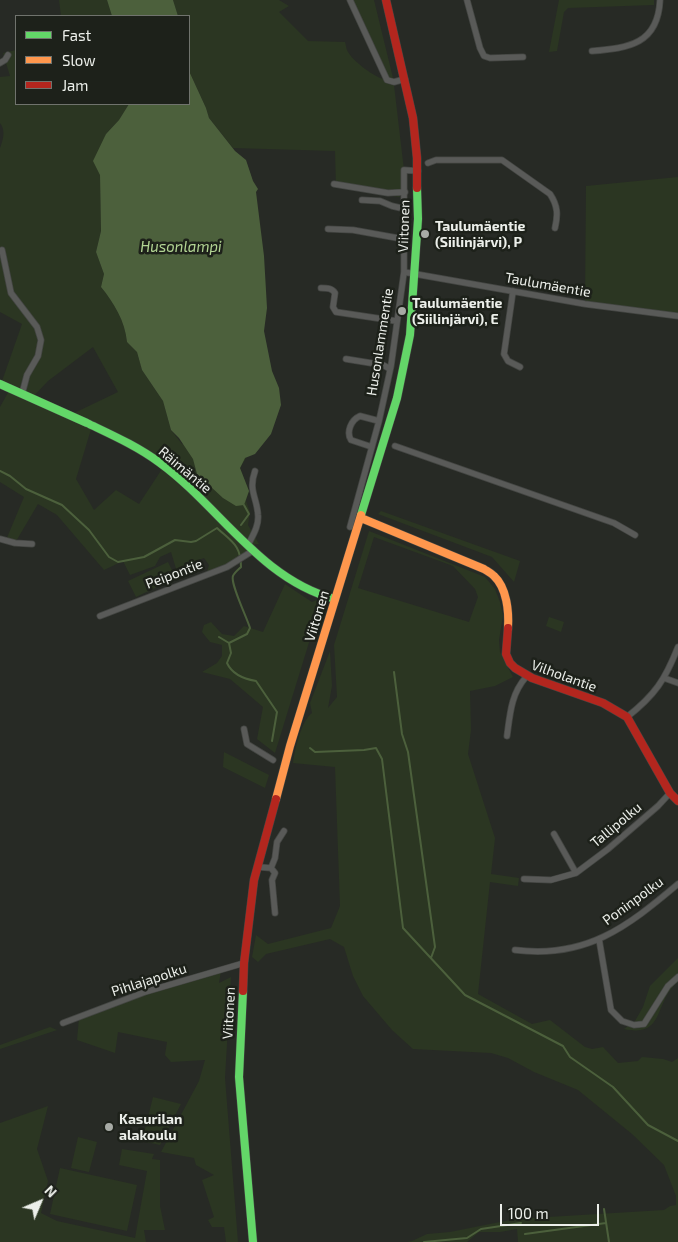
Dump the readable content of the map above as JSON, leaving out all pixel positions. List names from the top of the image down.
{
  "streets": {
    "main road": ["Viitonen", "Räimäntie", "Vilholantie"],
    "street": [
      "Taulumäentie",
      "Husonlammentie",
      "Peipontie",
      "Tallipolku",
      "Poninpolku",
      "Pihlajapolku"
    ]
  },
  "crossings": [
    ["Viitonen", "Taulumäentie"],
    ["Viitonen", "Husonlammentie"],
    ["Viitonen", "Räimäntie"],
    ["Viitonen", "Vilholantie"],
    ["Viitonen", "Pihlajapolku"],
    ["Taulumäentie", "Husonlammentie"],
    ["Räimäntie", "Peipontie"]
  ],
  "water": ["Husonlampi"],
  "places": ["Taulumäentie (Siilinjärvi), P", "Taulumäentie (Siilinjärvi), E", "Kasurilan alakoulu"],
  "legend": ["Fast", "Slow", "Jam"],
  "scale_bar": "100 m",
  "north": "top right"
}
